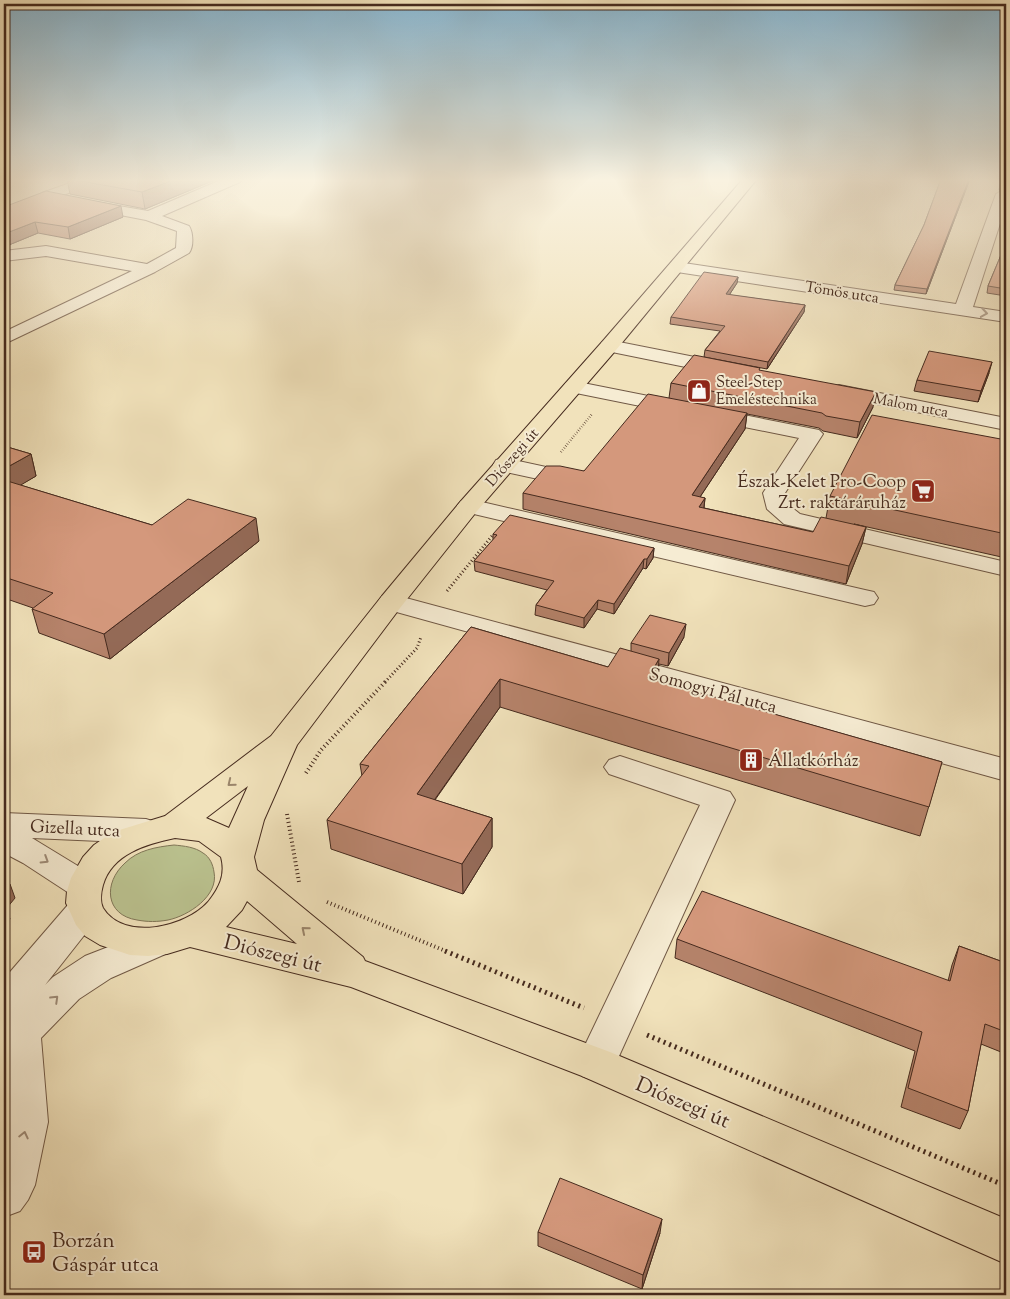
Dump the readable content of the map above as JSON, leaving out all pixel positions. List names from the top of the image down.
{
  "streets": {
    "main road": ["Diószegi út"],
    "street": [
      "Tömös utca",
      "Malom utca",
      "Somogyi Pál utca",
      "Gizella utca"
    ]
  },
  "crossings": [
    ["Tömös utca", "Diószegi út"],
    ["Diószegi út", "Somogyi Pál utca"],
    ["Diószegi út", "Gizella utca"]
  ],
  "one_way": ["Gizella utca"],
  "places": {
    "shop": ["Steel-Step Emeléstechnika"],
    "supermarket": ["Észak-Kelet Pro-Coop Zrt. raktáráruház"],
    "building": ["Állatkórház"],
    "bus stop": ["Borzán Gáspár utca"]
  }
}
